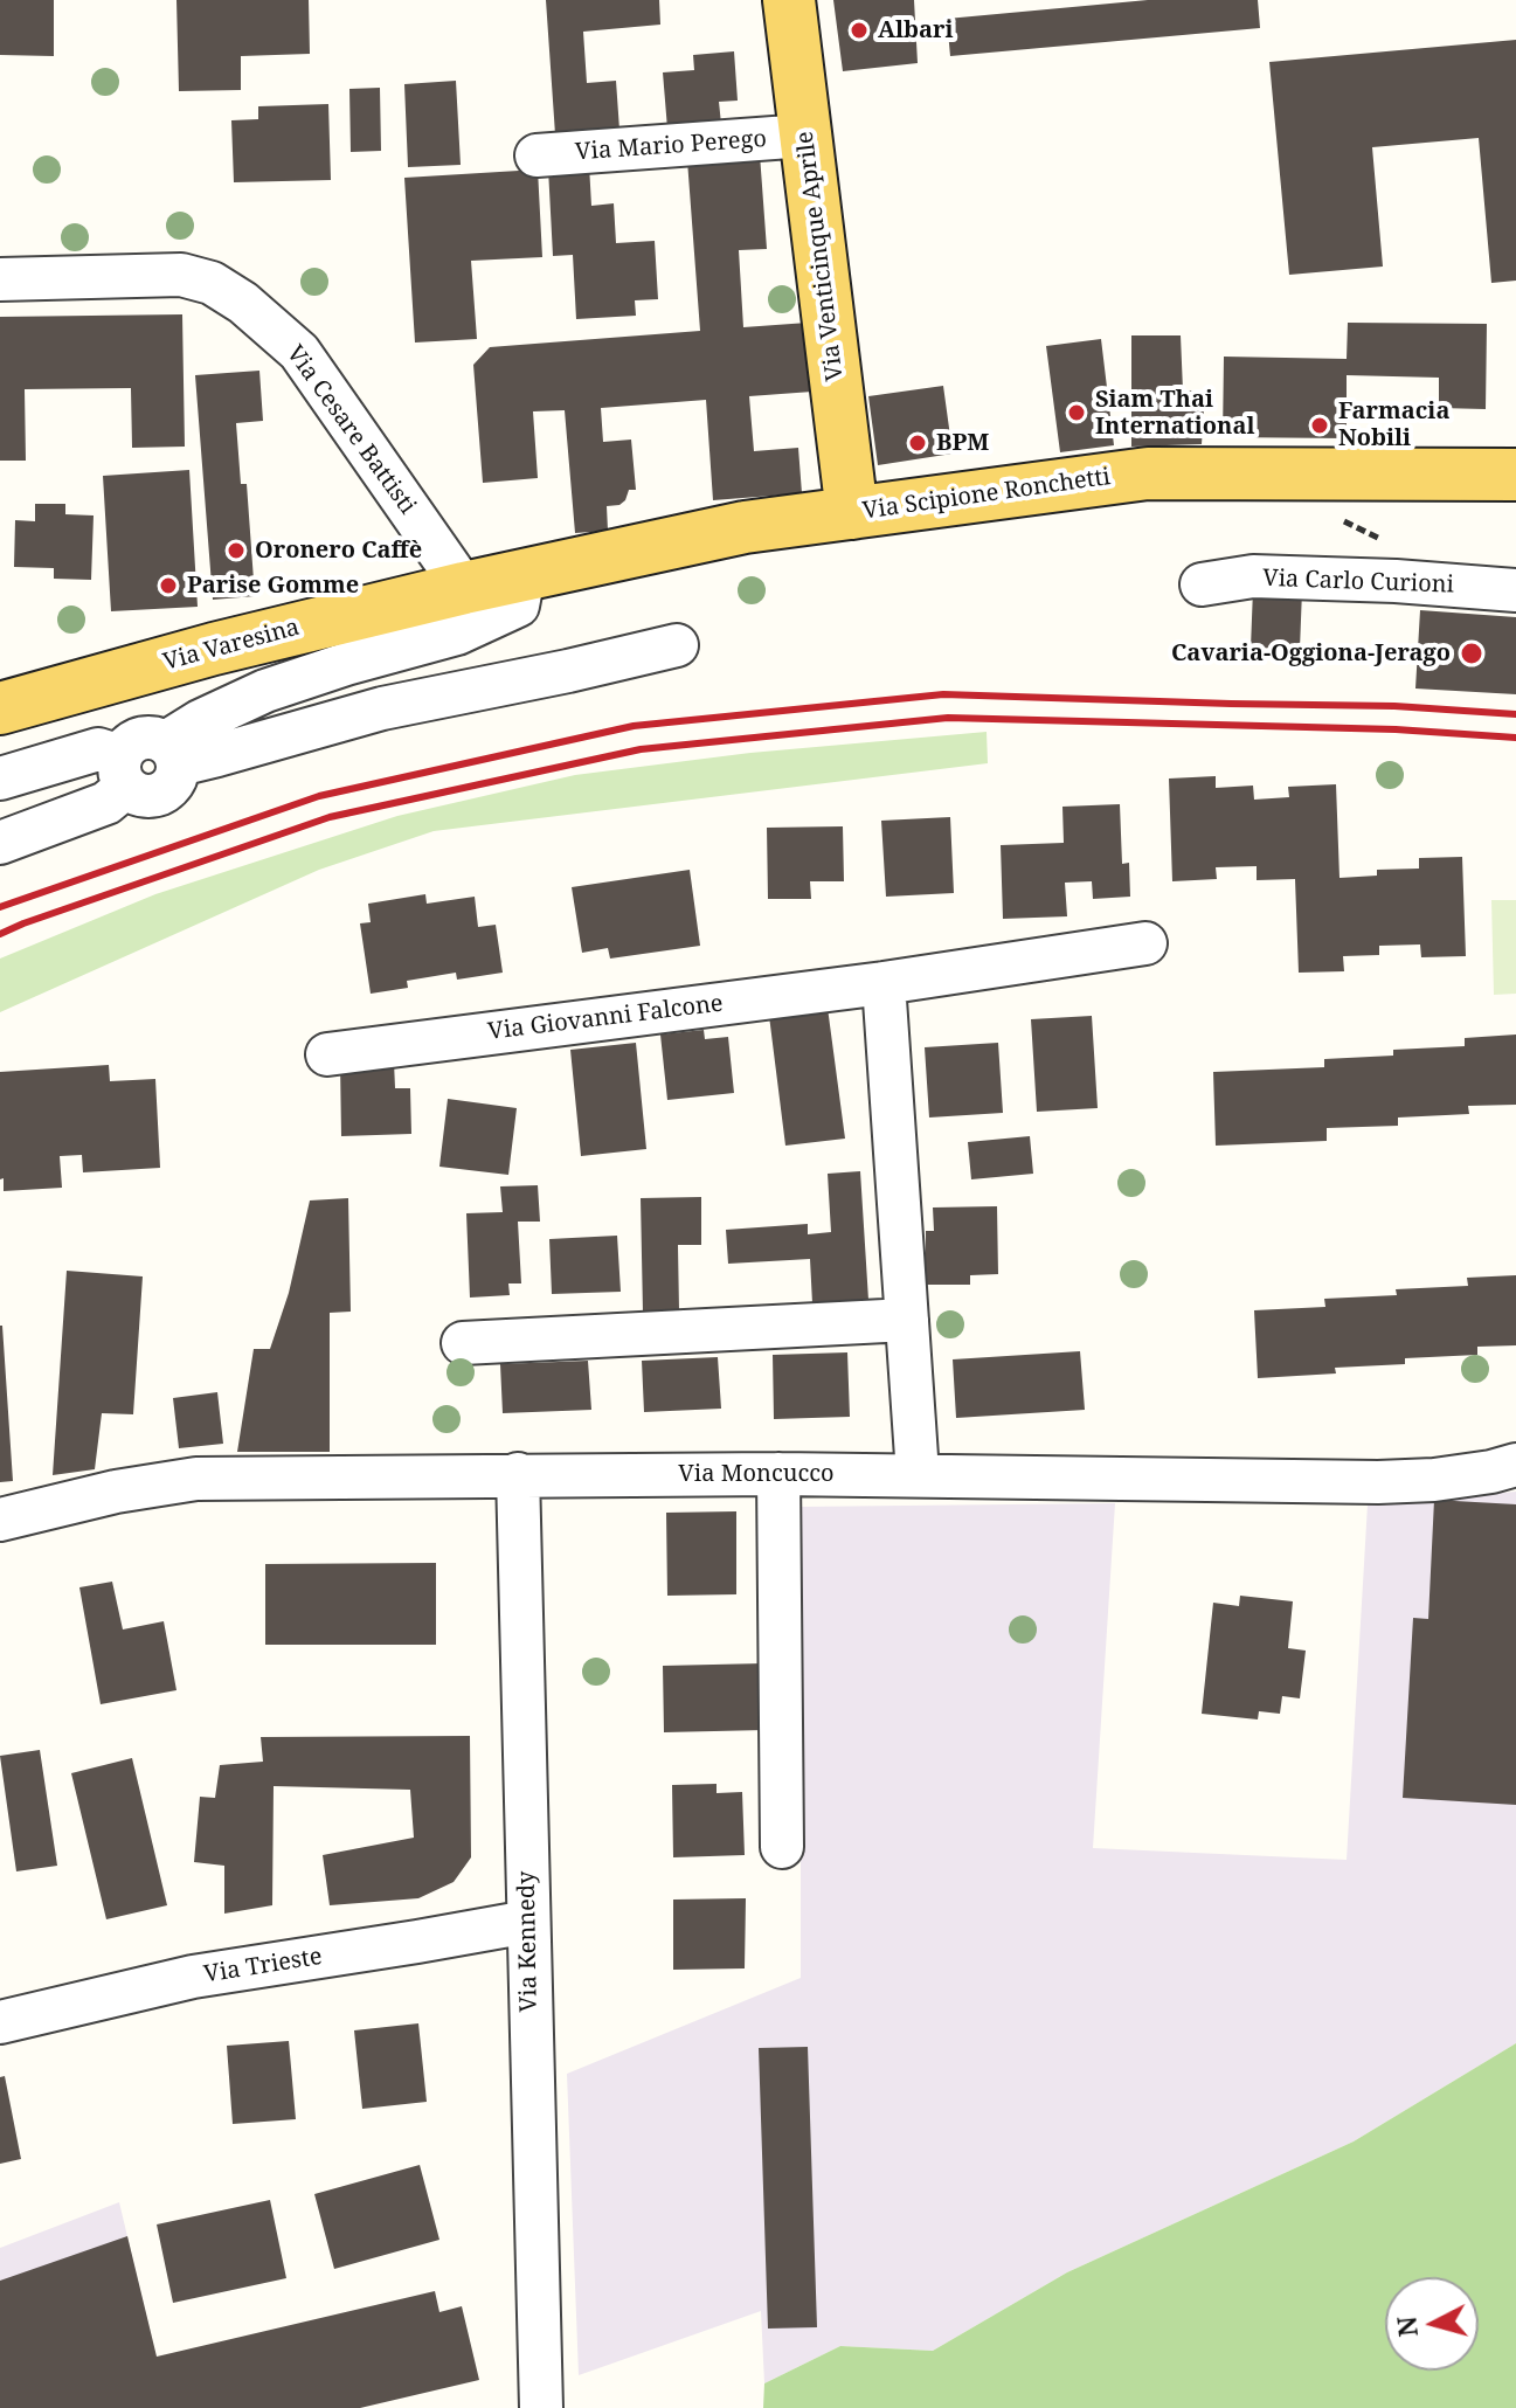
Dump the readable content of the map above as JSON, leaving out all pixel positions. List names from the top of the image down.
{
  "streets": {
    "main road": ["Via Venticinque Aprile", "Via Scipione Ronchetti", "Via Varesina"],
    "street": [
      "Via Mario Perego",
      "Via Cesare Battisti",
      "Via Carlo Curioni",
      "Via Giovanni Falcone",
      "Via Moncucco",
      "Via Kennedy",
      "Via Trieste"
    ]
  },
  "crossings": [
    ["Via Mario Perego", "Via Venticinque Aprile"],
    ["Via Venticinque Aprile", "Via Scipione Ronchetti"],
    ["Via Cesare Battisti", "Via Scipione Ronchetti"],
    ["Via Cesare Battisti", "Via Varesina"],
    ["Via Scipione Ronchetti", "Via Varesina"],
    ["Via Moncucco", "Via Kennedy"],
    ["Via Kennedy", "Via Trieste"]
  ],
  "places": [
    "Albari",
    "Siam Thai International",
    "Farmacia Nobili",
    "BPM",
    "Oronero Caffè",
    "Parise Gomme",
    "Cavaria-Oggiona-Jerago"
  ],
  "north": "left"
}
